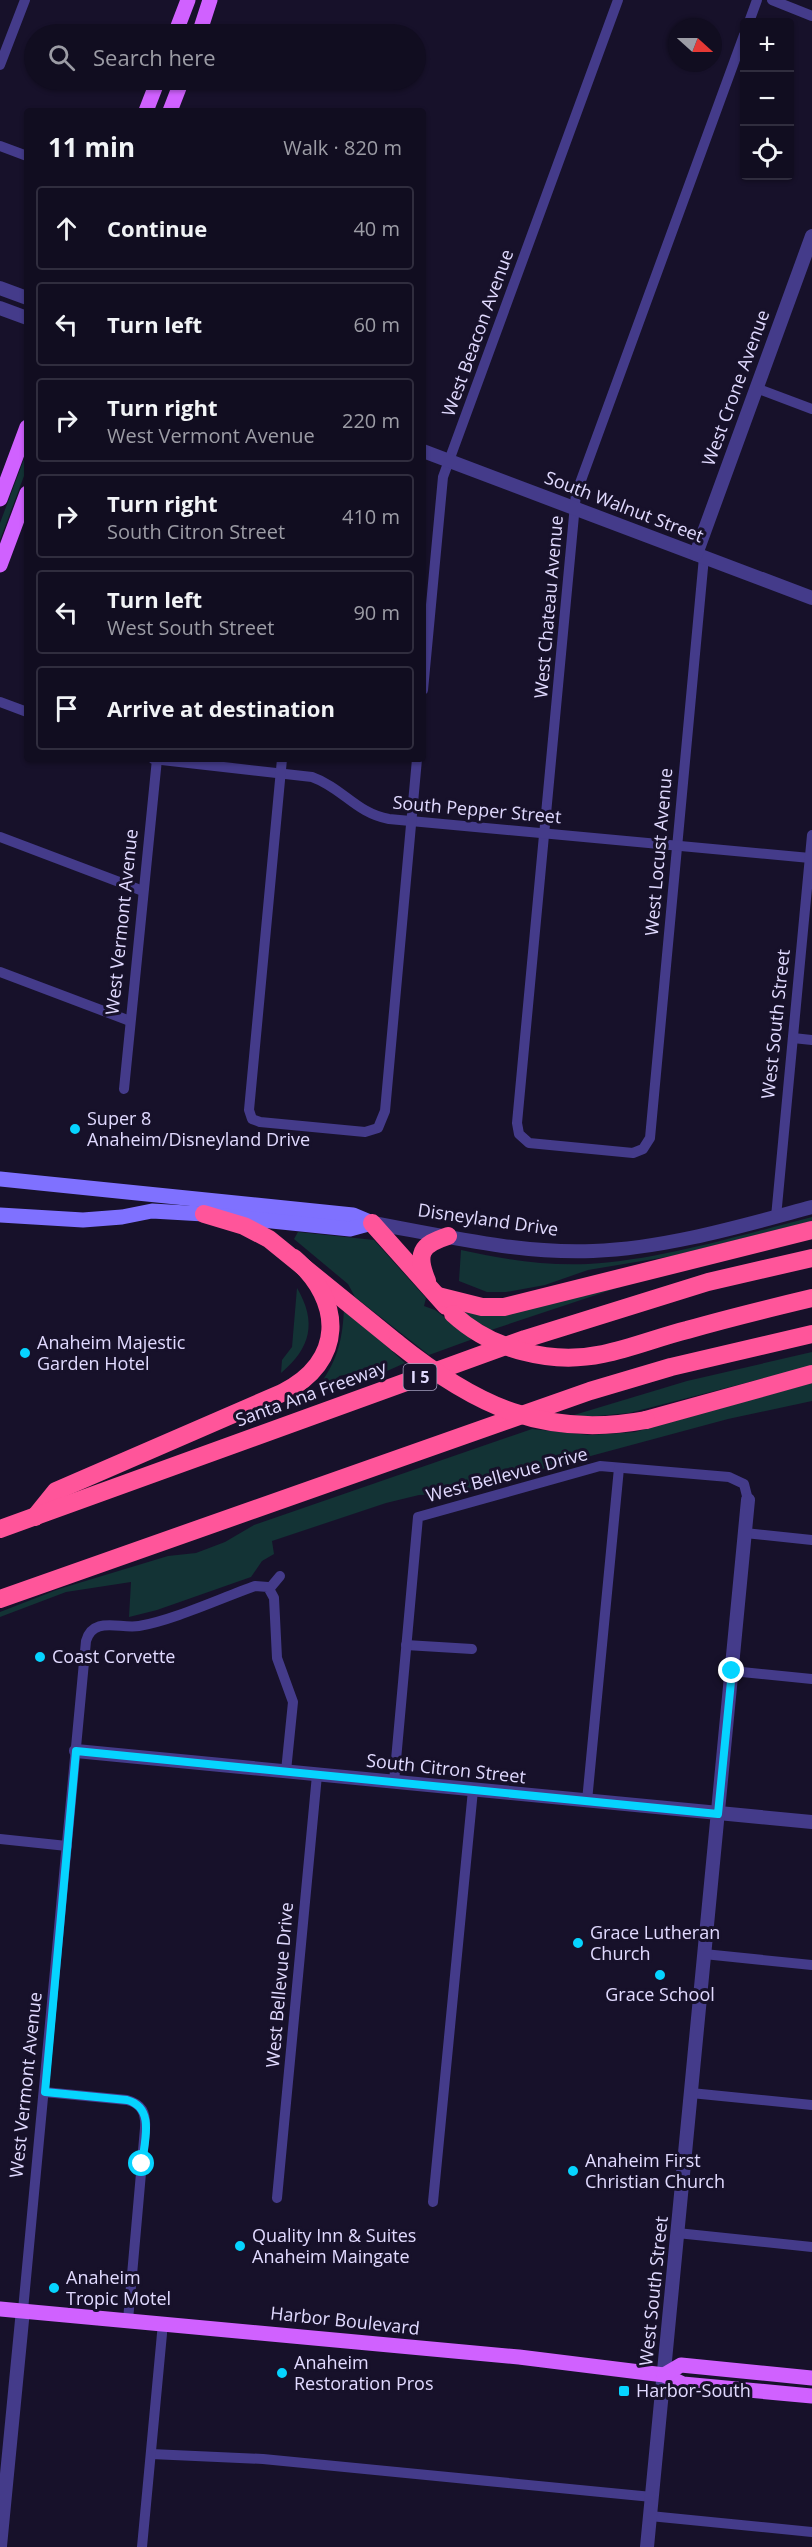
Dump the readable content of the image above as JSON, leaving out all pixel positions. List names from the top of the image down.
{
  "streets": {
    "highway": ["I 5", "Santa Ana Freeway"],
    "main road": ["Disneyland Drive", "Harbor Boulevard"],
    "street": [
      "West Beacon Avenue",
      "West Crone Avenue",
      "South Walnut Street",
      "West Chateau Avenue",
      "South Pepper Street",
      "West Locust Avenue",
      "West Vermont Avenue",
      "West South Street",
      "West Bellevue Drive",
      "South Citron Street"
    ]
  },
  "crossings": [
    ["West Beacon Avenue", "South Walnut Street"],
    ["West Crone Avenue", "South Walnut Street"],
    ["West Crone Avenue", "West Locust Avenue"],
    ["South Walnut Street", "West Chateau Avenue"],
    ["South Walnut Street", "West Locust Avenue"],
    ["West Chateau Avenue", "South Pepper Street"],
    ["West Chateau Avenue", "West Locust Avenue"],
    ["South Pepper Street", "West Locust Avenue"],
    ["South Pepper Street", "West South Street"],
    ["West Vermont Avenue", "South Citron Street"],
    ["West Vermont Avenue", "Harbor Boulevard"],
    ["West South Street", "Disneyland Drive"],
    ["West South Street", "West Bellevue Drive"],
    ["West South Street", "South Citron Street"],
    ["West South Street", "Harbor Boulevard"],
    ["West Bellevue Drive", "South Citron Street"]
  ],
  "places": {
    "other": [
      "Super 8 Anaheim/Disneyland Drive",
      "Anaheim Majestic Garden Hotel",
      "Coast Corvette",
      "Grace Lutheran Church",
      "Grace School",
      "Anaheim First Christian Church",
      "Quality Inn & Suites Anaheim Maingate",
      "Anaheim Tropic Motel",
      "Anaheim Restoration Pros"
    ],
    "transit": ["Harbor-South"]
  },
  "north": "right",
  "page": {
    "map_buttons": ["+", "−"],
    "search": "Search here",
    "heading": ["11 min", "Walk · 820 m"],
    "list": [
      ["Continue", "40 m"],
      ["Turn left", "60 m"],
      ["Turn right", "West Vermont Avenue", "220 m"],
      ["Turn right", "South Citron Street", "410 m"],
      ["Turn left", "West South Street", "90 m"],
      "Arrive at destination"
    ]
  }
}
